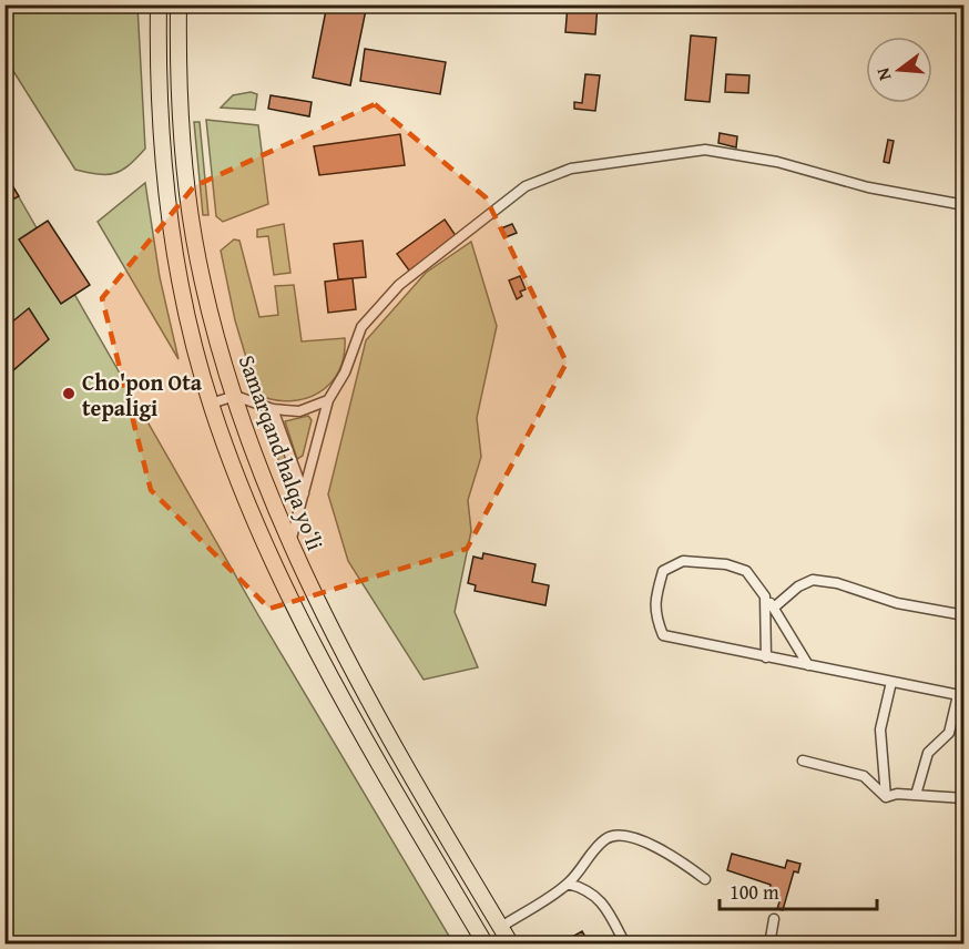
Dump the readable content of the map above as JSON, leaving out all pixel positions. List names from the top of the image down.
{
  "streets": {
    "highway": ["Samarqand halqa yoʻli"]
  },
  "places": ["Cho'pon Ota tepaligi"],
  "scale_bar": "100 m",
  "north": "left"
}
